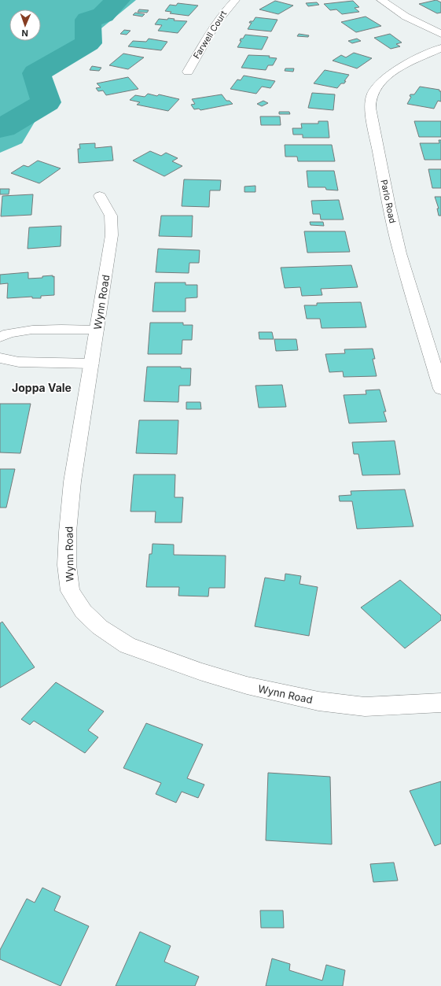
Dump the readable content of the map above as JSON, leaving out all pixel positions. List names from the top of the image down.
{
  "streets": {
    "street": ["Farwell Court", "Parlo Road", "Wynn Road"]
  },
  "districts": ["Joppa Vale"],
  "north": "bottom"
}
